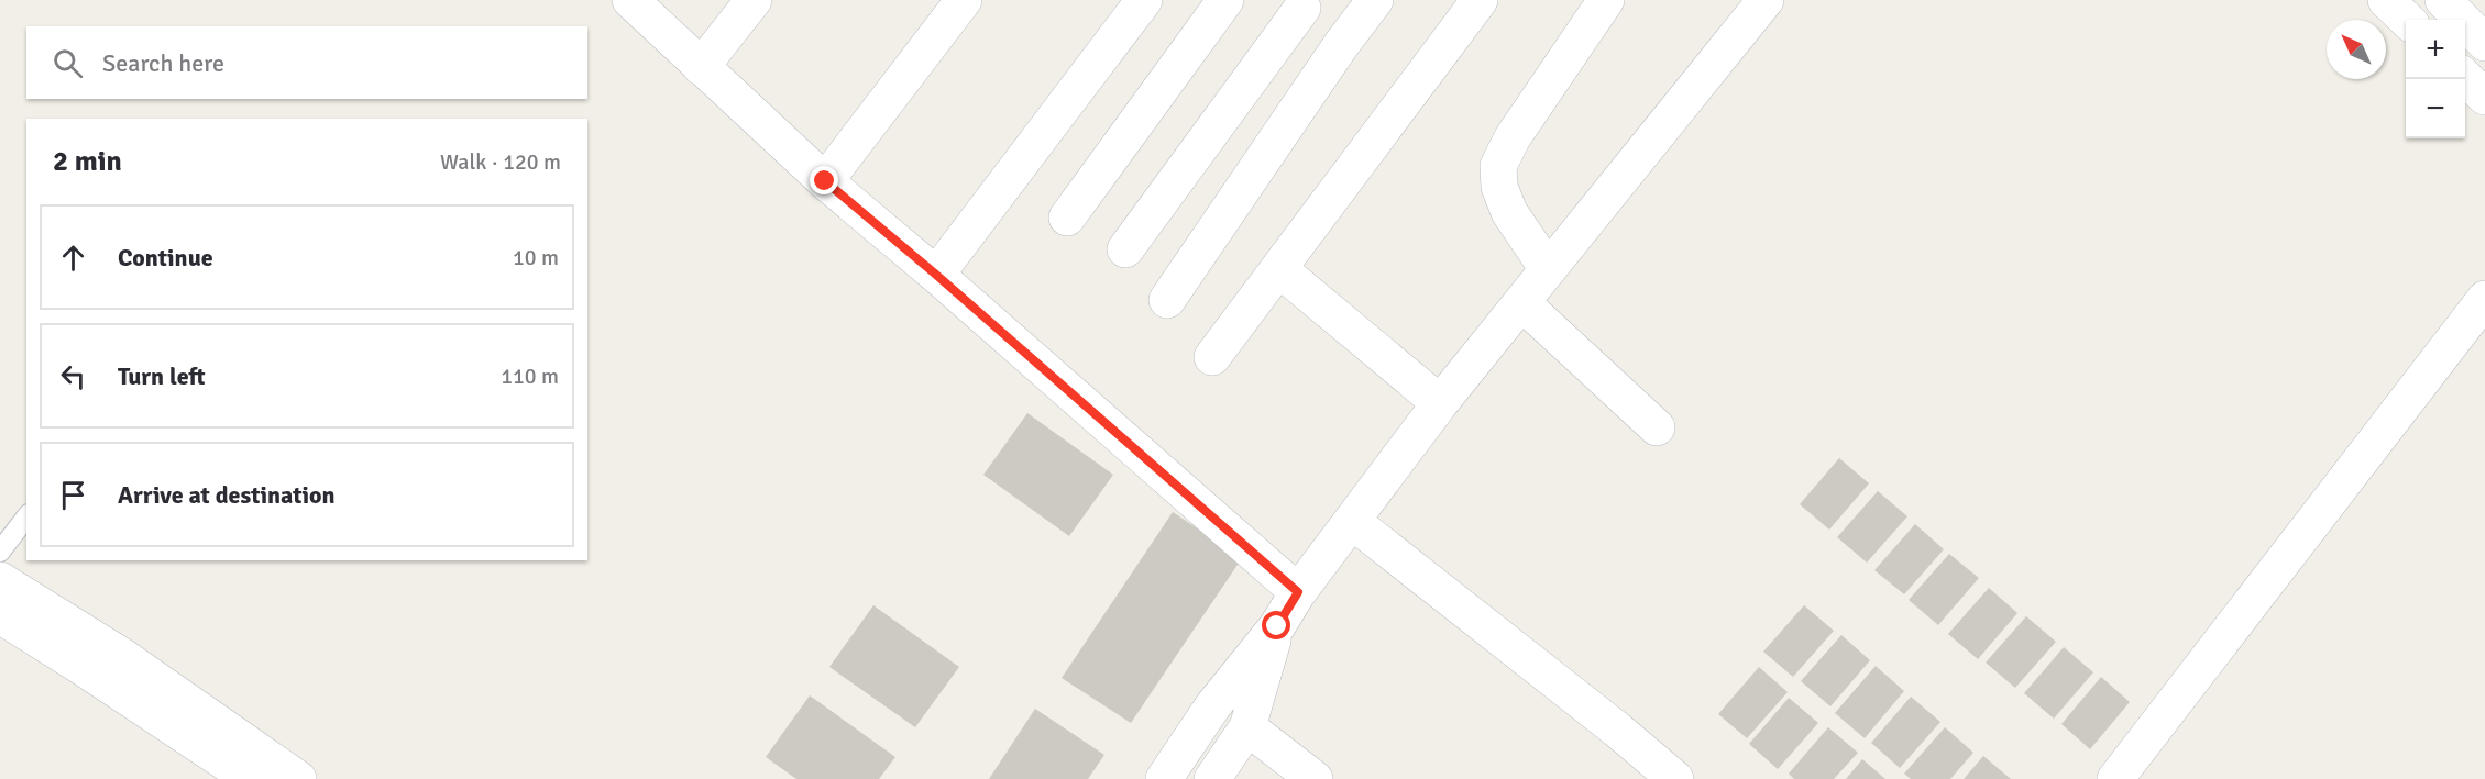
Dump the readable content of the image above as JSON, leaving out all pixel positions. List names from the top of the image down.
{
  "north": "top left",
  "page": {
    "map_buttons": ["+", "−"],
    "search": "Search here",
    "heading": ["2 min", "Walk · 120 m"],
    "list": [
      ["Continue", "10 m"],
      ["Turn left", "110 m"],
      "Arrive at destination"
    ]
  }
}
